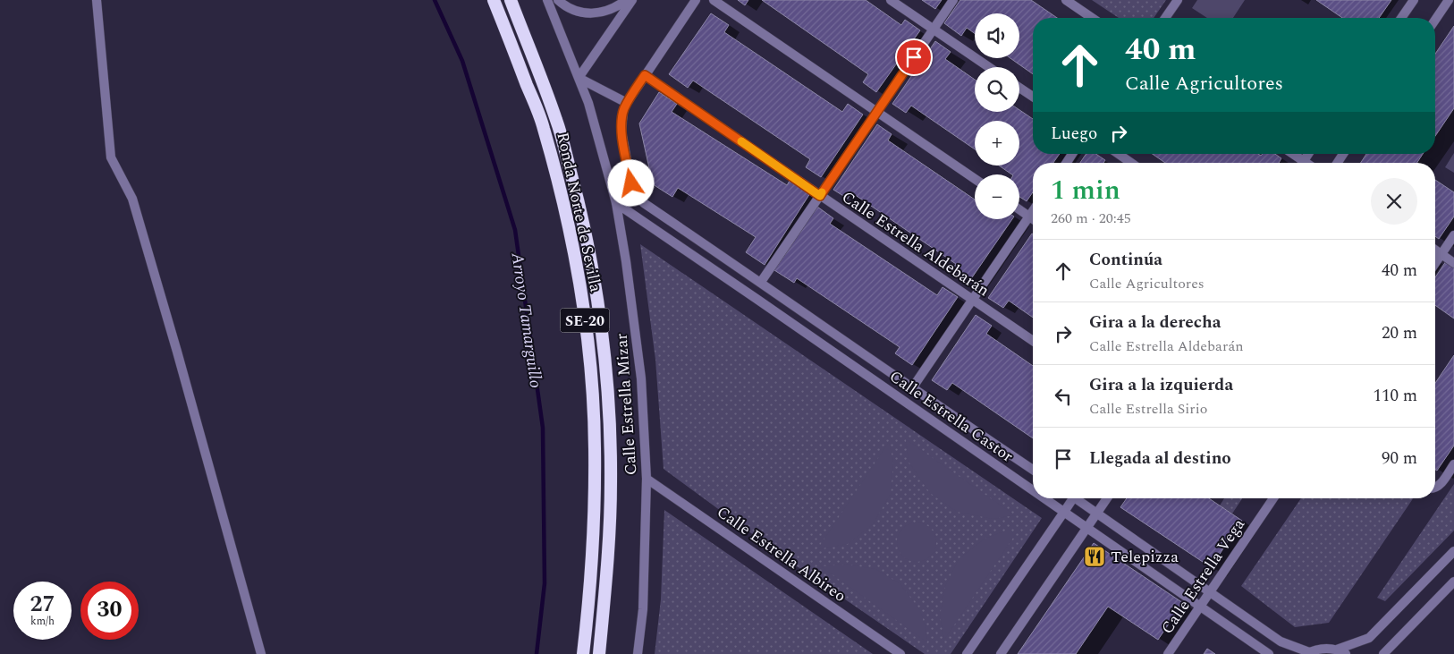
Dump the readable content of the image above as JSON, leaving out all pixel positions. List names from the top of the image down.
{
  "streets": {
    "highway": ["Ronda Norte de Sevilla", "SE-20"],
    "street": [
      "Calle Estrella Aldebarán",
      "Calle Estrella Mizar",
      "Calle Estrella Castor",
      "Calle Estrella Albireo",
      "Calle Estrella Vega"
    ]
  },
  "crossings": [
    ["Calle Estrella Aldebarán", "Calle Estrella Castor"],
    ["Calle Estrella Mizar", "Calle Estrella Castor"],
    ["Calle Estrella Mizar", "Calle Estrella Albireo"],
    ["Calle Estrella Castor", "Calle Estrella Vega"]
  ],
  "water": ["Arroyo Tamarguillo"],
  "places": {
    "restaurant": ["Telepizza"]
  },
  "page": {
    "map_buttons": ["+", "−"],
    "turn": ["40 m", "Calle Agricultores"],
    "then": "Luego",
    "heading": ["1 min", "260 m · 20:45"],
    "list": [
      {
        "name": "Continúa",
        "note": "Calle Agricultores",
        "value": "40 m"
      },
      {
        "name": "Gira a la derecha",
        "note": "Calle Estrella Aldebarán",
        "value": "20 m"
      },
      {
        "name": "Gira a la izquierda",
        "note": "Calle Estrella Sirio",
        "value": "110 m"
      },
      {
        "name": "Llegada al destino",
        "value": "90 m"
      }
    ],
    "speed": "27 km/h",
    "limit": "30"
  }
}
